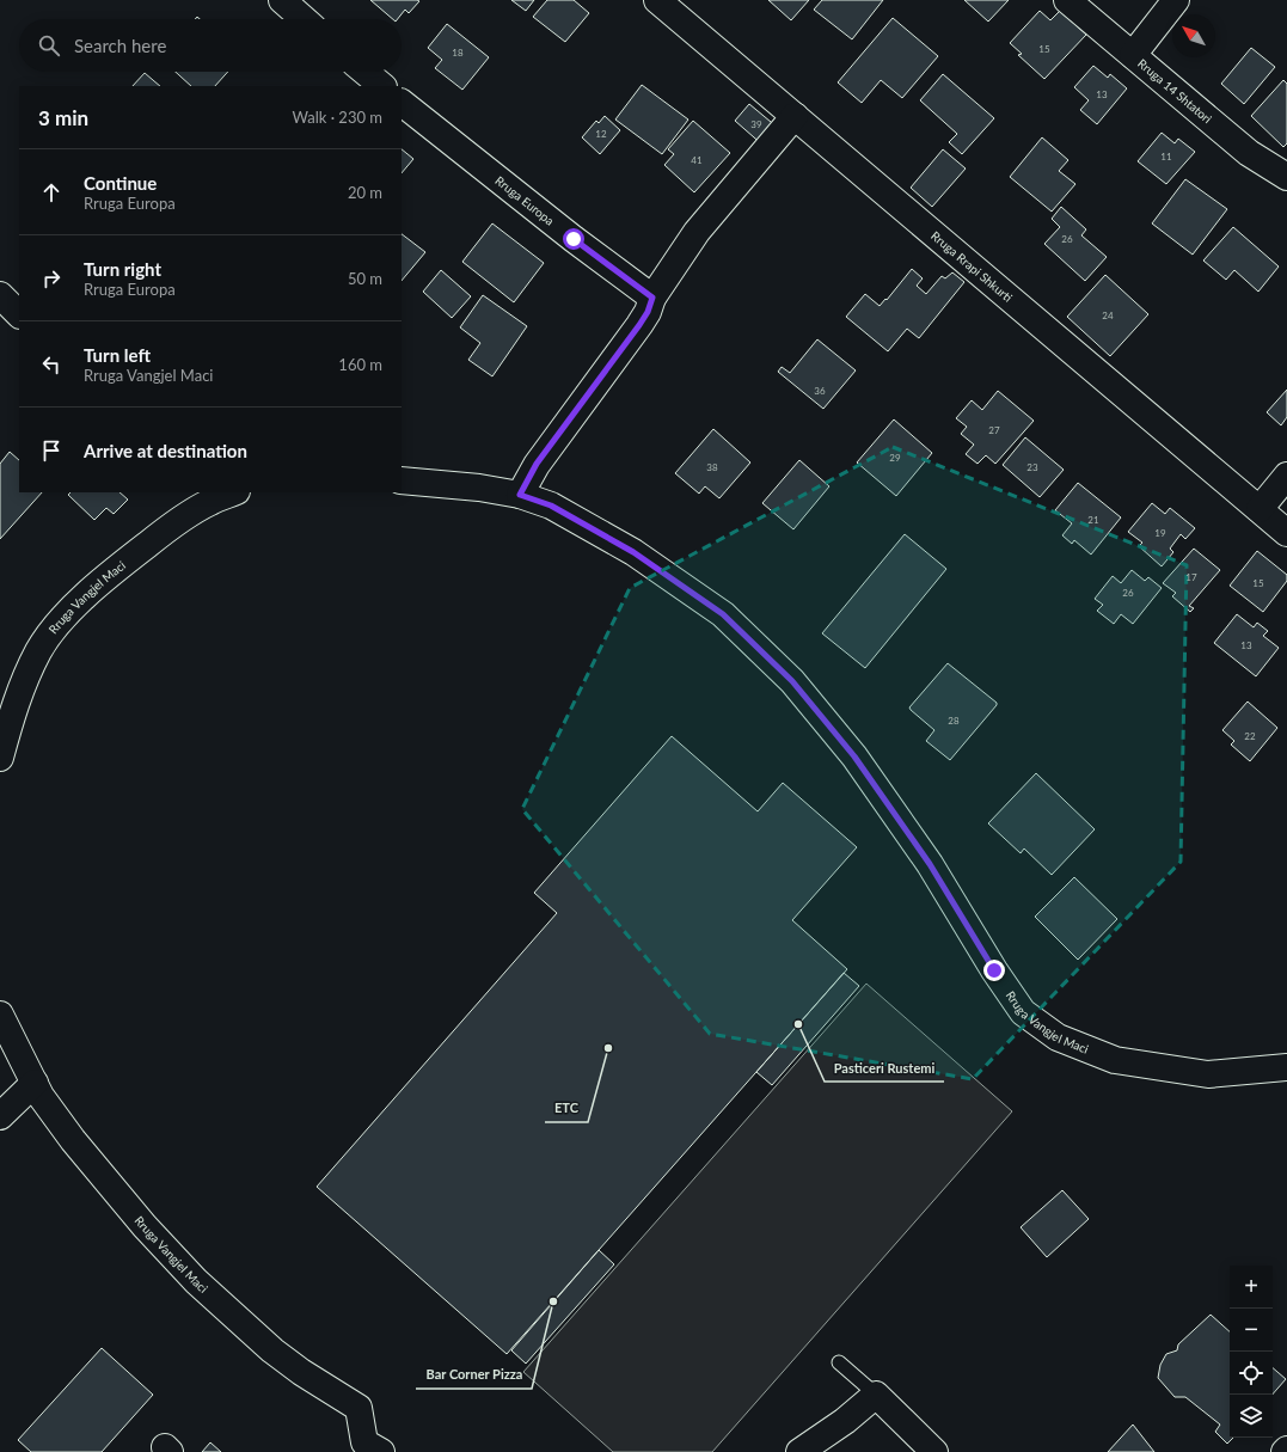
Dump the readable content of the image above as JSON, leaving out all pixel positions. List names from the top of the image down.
{
  "streets": {
    "street": [
      "Rruga 14 Shtatori",
      "Rruga Europa",
      "Rruga Rrapi Shkurti",
      "Rruga Vangjel Maci"
    ]
  },
  "places": ["Pasticeri Rustemi", "ETC", "Bar Corner Pizza"],
  "house_numbers": [
    "15",
    "18",
    "13",
    "39",
    "12",
    "11",
    "41",
    "26",
    "24",
    "36",
    "27",
    "29",
    "38",
    "23",
    "21",
    "19",
    "17",
    "15",
    "26",
    "13",
    "28",
    "22"
  ],
  "north": "top left",
  "page": {
    "search": "Search here",
    "heading": ["3 min", "Walk · 230 m"],
    "list": [
      ["Continue", "Rruga Europa", "20 m"],
      ["Turn right", "Rruga Europa", "50 m"],
      ["Turn left", "Rruga Vangjel Maci", "160 m"],
      "Arrive at destination"
    ],
    "map_buttons": ["+", "−"]
  }
}
